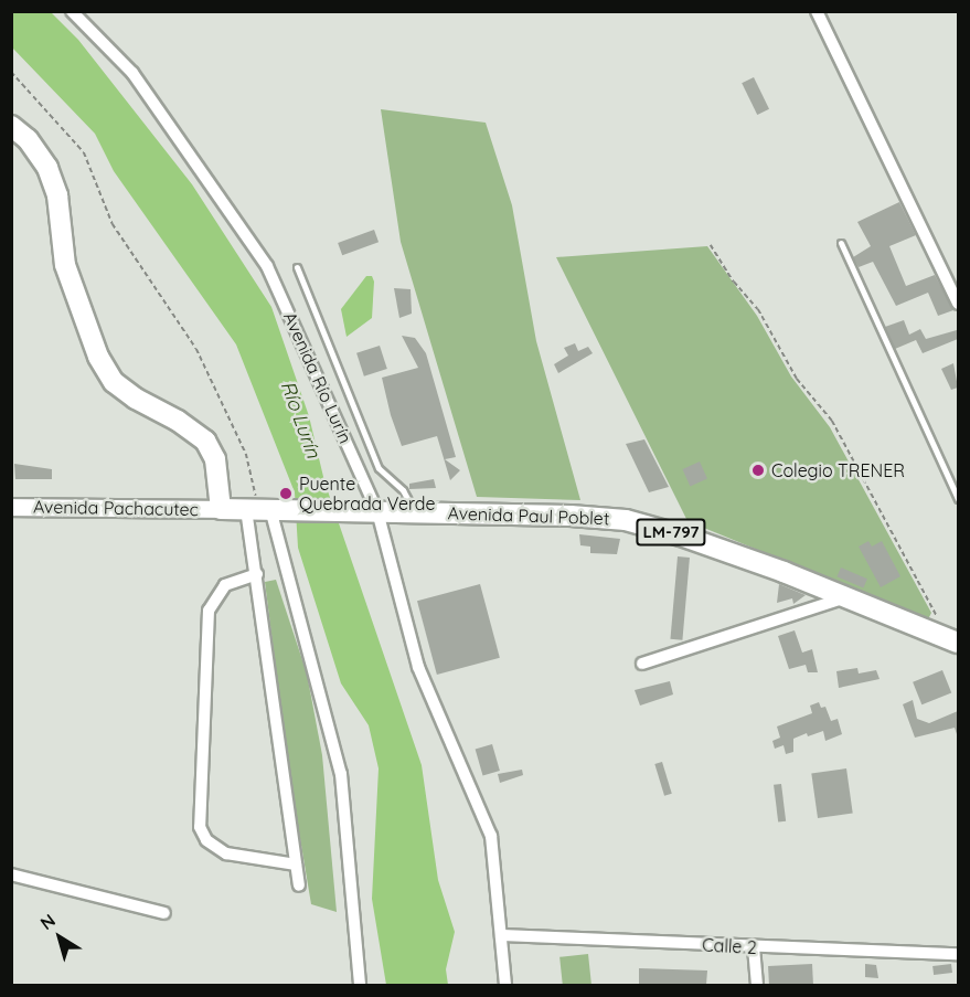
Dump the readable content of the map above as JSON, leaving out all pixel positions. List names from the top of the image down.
{
  "streets": {
    "main road": ["Avenida Pachacutec", "Avenida Paul Poblet", "LM-797"],
    "street": ["Avenida Río Lurín", "Calle 2"]
  },
  "crossings": [
    ["Avenida Río Lurín", "Avenida Paul Poblet"],
    ["Avenida Río Lurín", "Calle 2"],
    ["Avenida Pachacutec", "Avenida Paul Poblet"]
  ],
  "water": ["Río Lurín"],
  "places": ["Colegio TRENER", "Puente Quebrada Verde"],
  "north": "top left"
}
